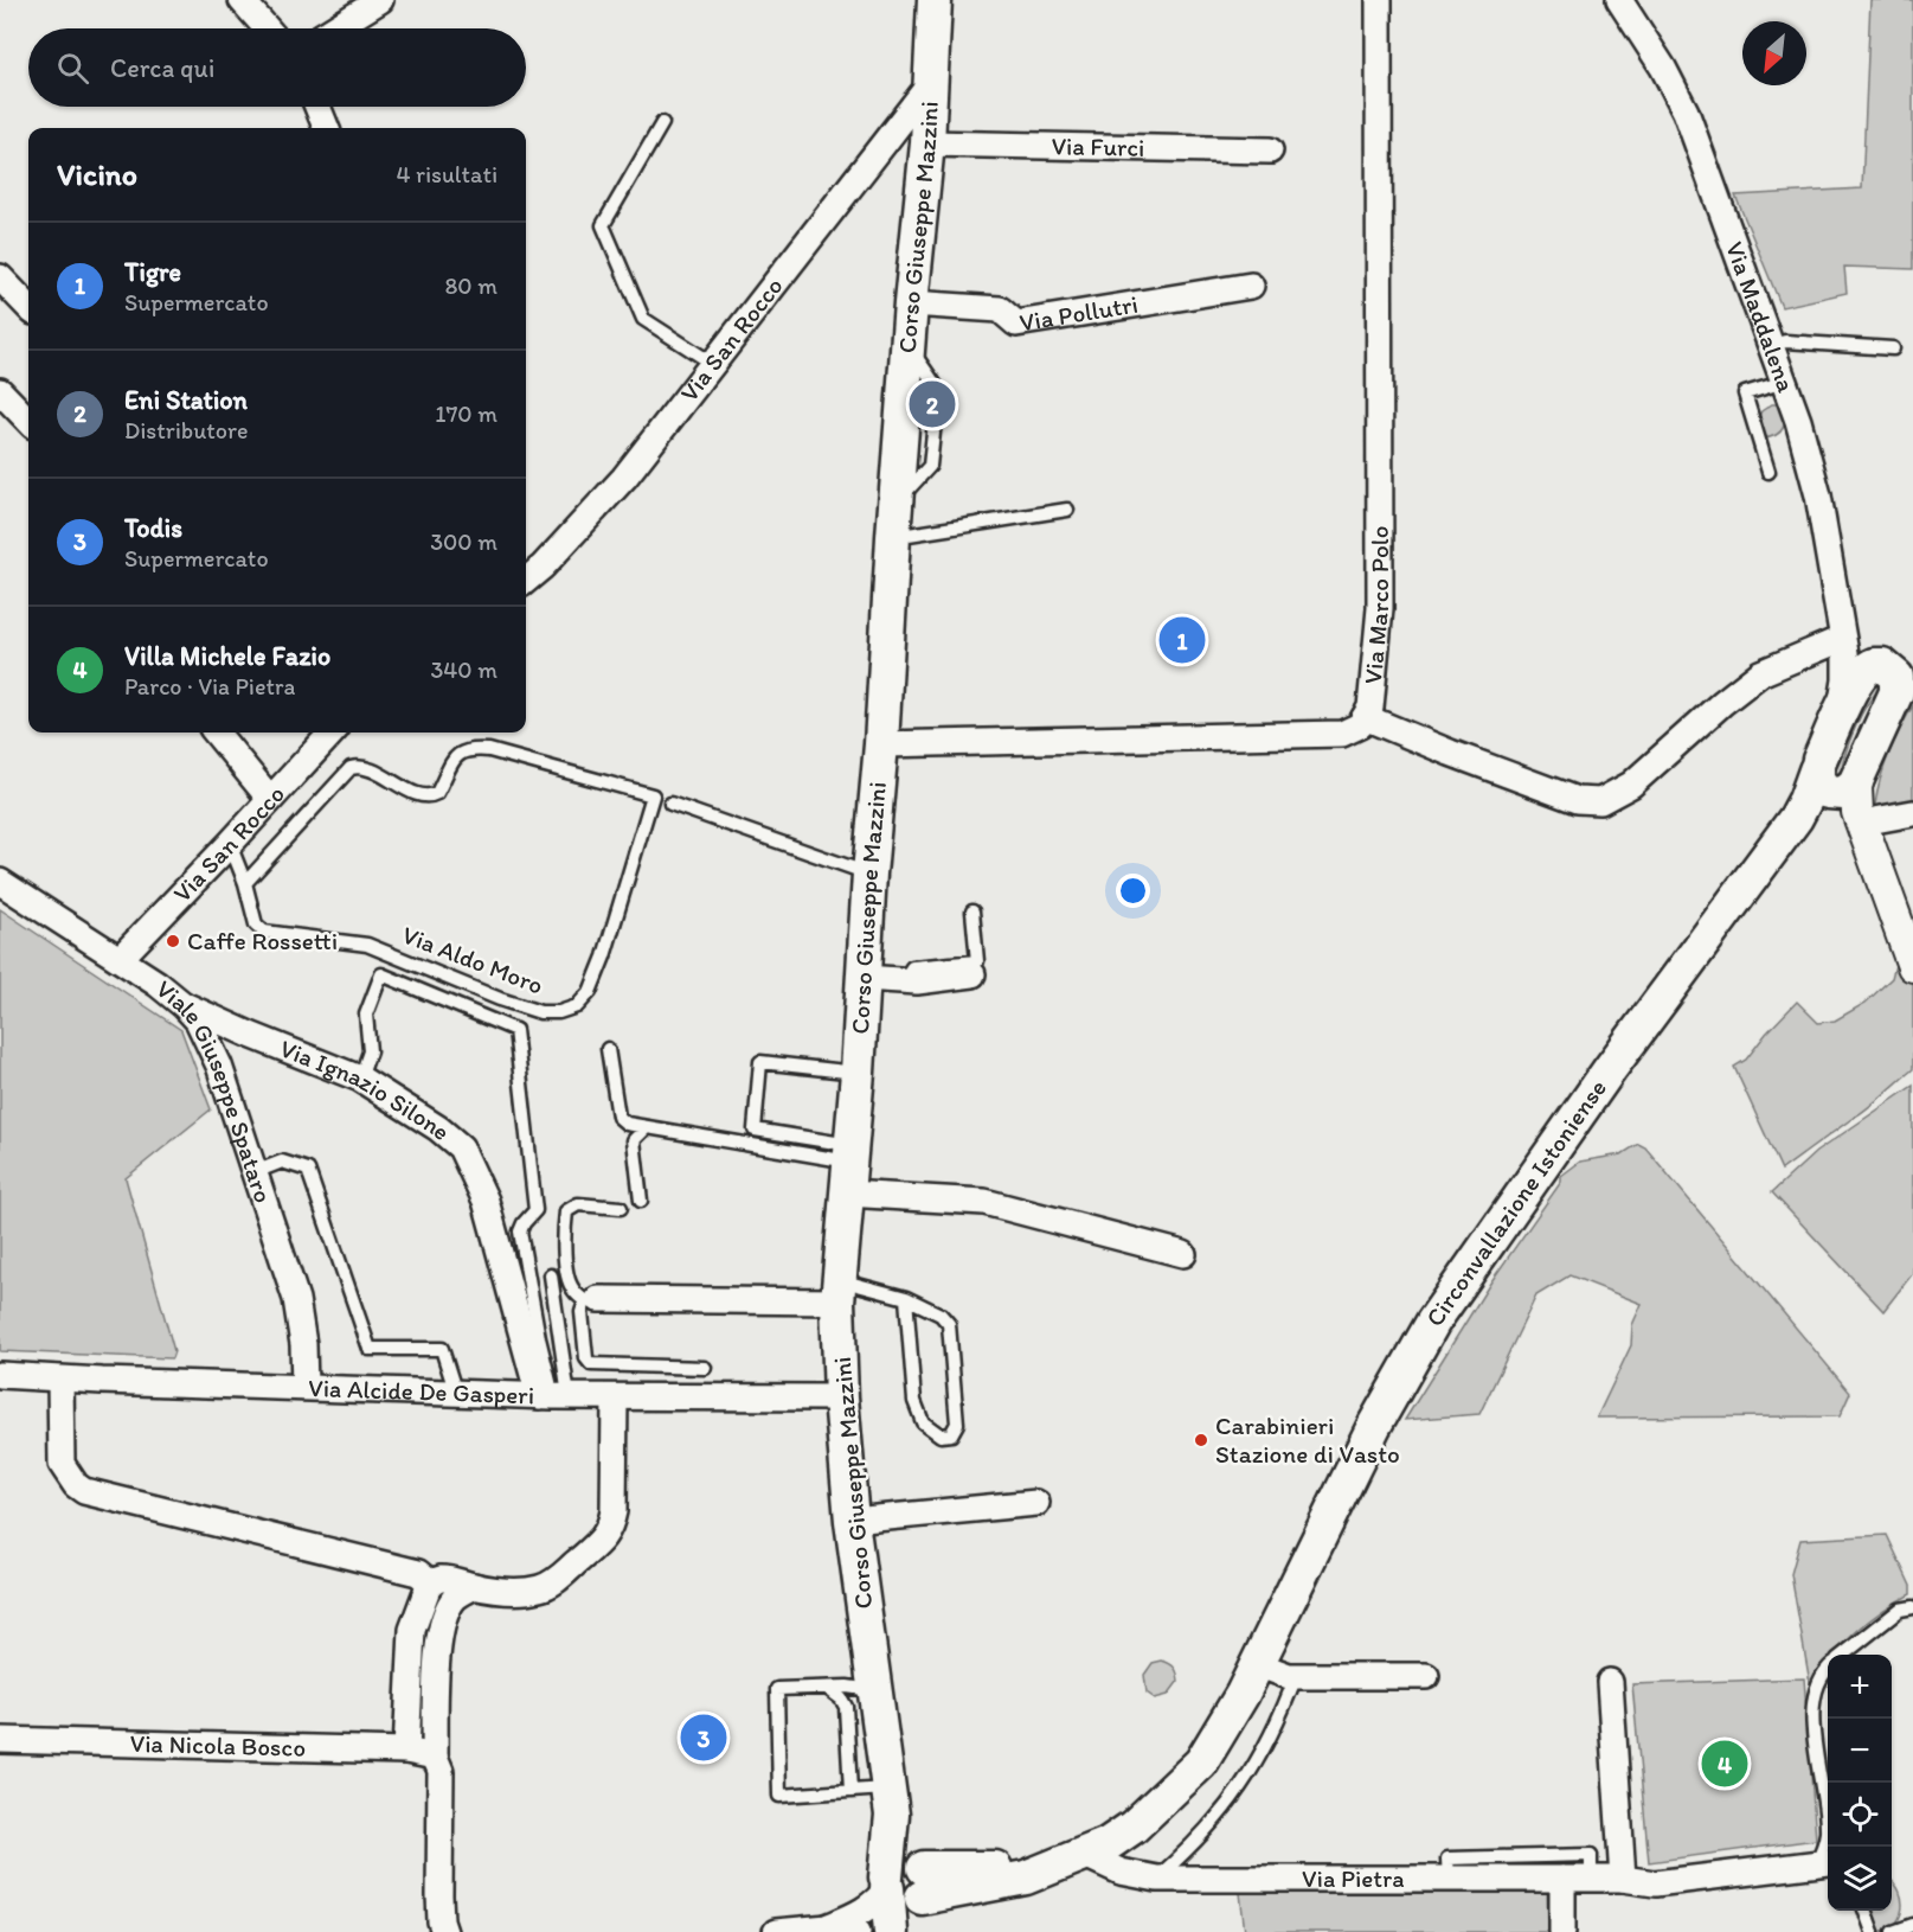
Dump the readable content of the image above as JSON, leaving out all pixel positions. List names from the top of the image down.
{
  "streets": {
    "main road": ["Corso Giuseppe Mazzini", "Circonvallazione Istoniense"],
    "street": [
      "Via Furci",
      "Via Pollutri",
      "Via Maddalena",
      "Via San Rocco",
      "Via Marco Polo",
      "Via Ignazio Silone",
      "Viale Giuseppe Spataro",
      "Via Alcide De Gasperi",
      "Via Nicola Bosco",
      "Via Pietra"
    ],
    "lane": ["Via Aldo Moro"]
  },
  "crossings": [
    ["Via Furci", "Corso Giuseppe Mazzini"],
    ["Corso Giuseppe Mazzini", "Via Pollutri"],
    ["Corso Giuseppe Mazzini", "Via San Rocco"],
    ["Corso Giuseppe Mazzini", "Via Marco Polo"],
    ["Corso Giuseppe Mazzini", "Circonvallazione Istoniense"],
    ["Corso Giuseppe Mazzini", "Via Alcide De Gasperi"],
    ["Via San Rocco", "Via Aldo Moro"],
    ["Via San Rocco", "Viale Giuseppe Spataro"],
    ["Via Ignazio Silone", "Viale Giuseppe Spataro"],
    ["Via Ignazio Silone", "Via Alcide De Gasperi"],
    ["Viale Giuseppe Spataro", "Via Alcide De Gasperi"],
    ["Circonvallazione Istoniense", "Via Pietra"]
  ],
  "places": ["Caffe Rossetti", "Carabinieri Stazione di Vasto"],
  "north": "bottom left",
  "page": {
    "search": "Cerca qui",
    "heading": ["Vicino", "4 risultati"],
    "list": [
      {
        "mark": "1",
        "name": "Tigre",
        "note": "Supermercato",
        "value": "80 m"
      },
      {
        "mark": "2",
        "name": "Eni Station",
        "note": "Distributore",
        "value": "170 m"
      },
      {
        "mark": "3",
        "name": "Todis",
        "note": "Supermercato",
        "value": "300 m"
      },
      {
        "mark": "4",
        "name": "Villa Michele Fazio",
        "note": "Parco · Via Pietra",
        "value": "340 m"
      }
    ],
    "pins": [
      "2",
      "1",
      "3",
      "4"
    ],
    "map_buttons": ["+", "−"]
  }
}
